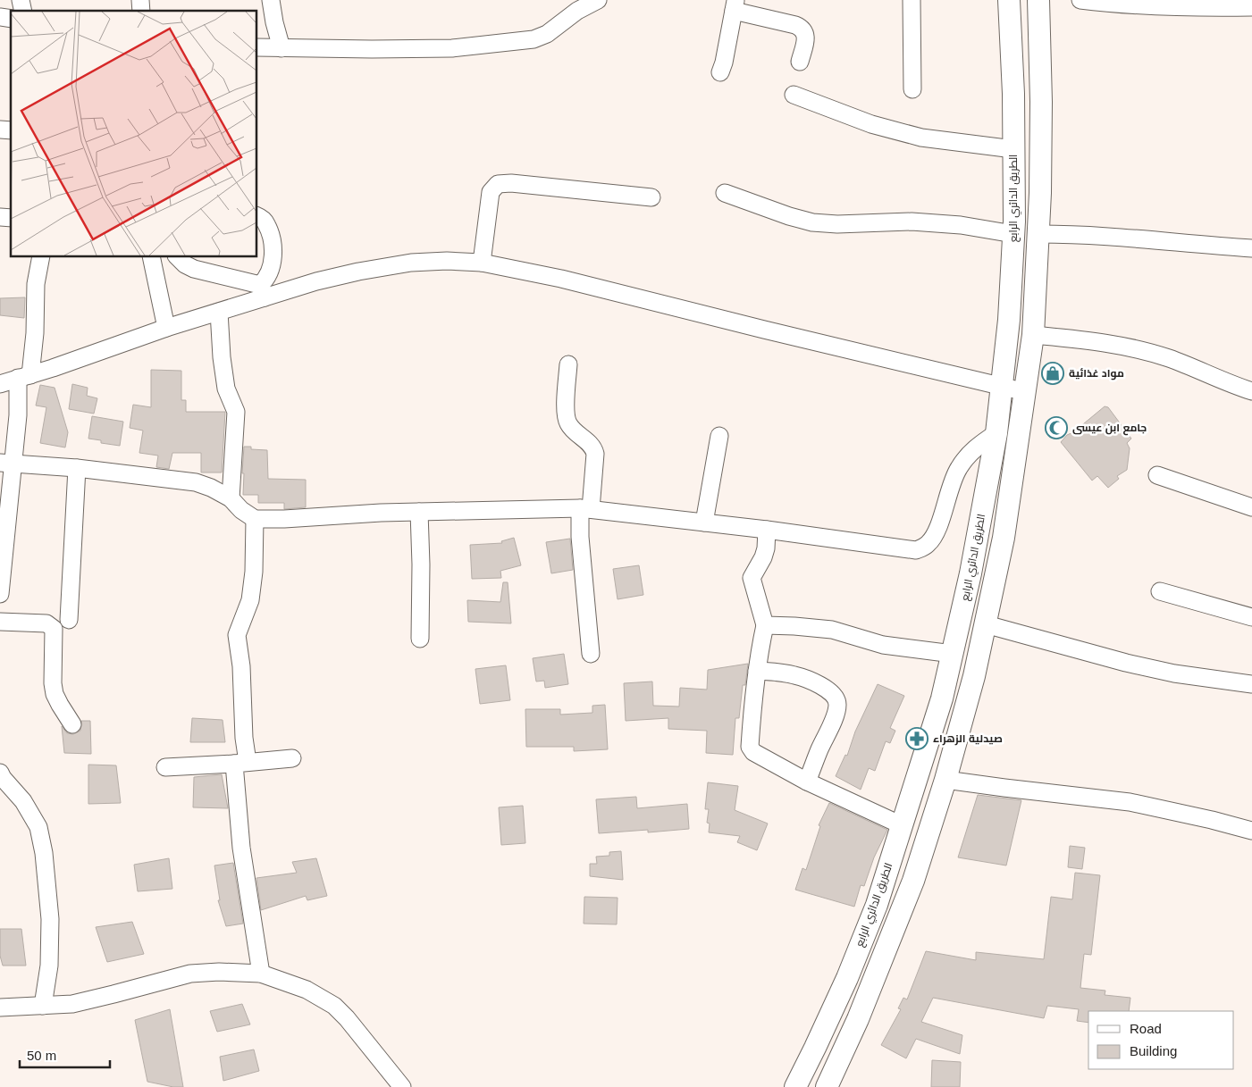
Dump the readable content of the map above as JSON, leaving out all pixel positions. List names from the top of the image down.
{
  "streets": {
    "main road": ["الطريق الدائري الرابع"]
  },
  "places": {
    "shop": ["مواد غذائية"],
    "mosque": ["جامع ابن عيسى"],
    "pharmacy": ["صيدلية الزهراء"]
  },
  "legend": ["Road", "Building"],
  "scale_bar": "50 m"
}
